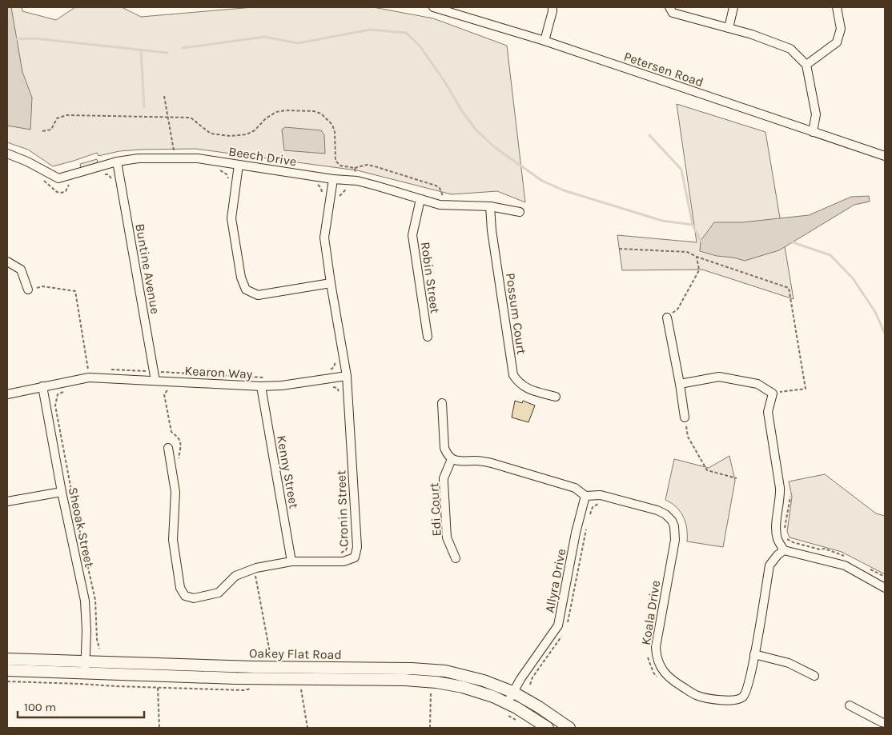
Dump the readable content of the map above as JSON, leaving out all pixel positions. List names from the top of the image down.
{
  "streets": {
    "main road": ["Oakey Flat Road"],
    "street": [
      "Petersen Road",
      "Beech Drive",
      "Buntine Avenue",
      "Robin Street",
      "Possum Court",
      "Kearon Way",
      "Kenny Street",
      "Cronin Street",
      "Edi Court",
      "Sheoak Street",
      "Allyra Drive",
      "Koala Drive"
    ]
  },
  "crossings": [
    ["Beech Drive", "Buntine Avenue"],
    ["Beech Drive", "Robin Street"],
    ["Beech Drive", "Possum Court"],
    ["Beech Drive", "Cronin Street"],
    ["Buntine Avenue", "Kearon Way"],
    ["Kearon Way", "Kenny Street"],
    ["Kearon Way", "Cronin Street"],
    ["Kearon Way", "Sheoak Street"],
    ["Kenny Street", "Cronin Street"],
    ["Edi Court", "Koala Drive"],
    ["Sheoak Street", "Oakey Flat Road"],
    ["Allyra Drive", "Koala Drive"],
    ["Allyra Drive", "Oakey Flat Road"]
  ],
  "scale_bar": "100 m"
}
